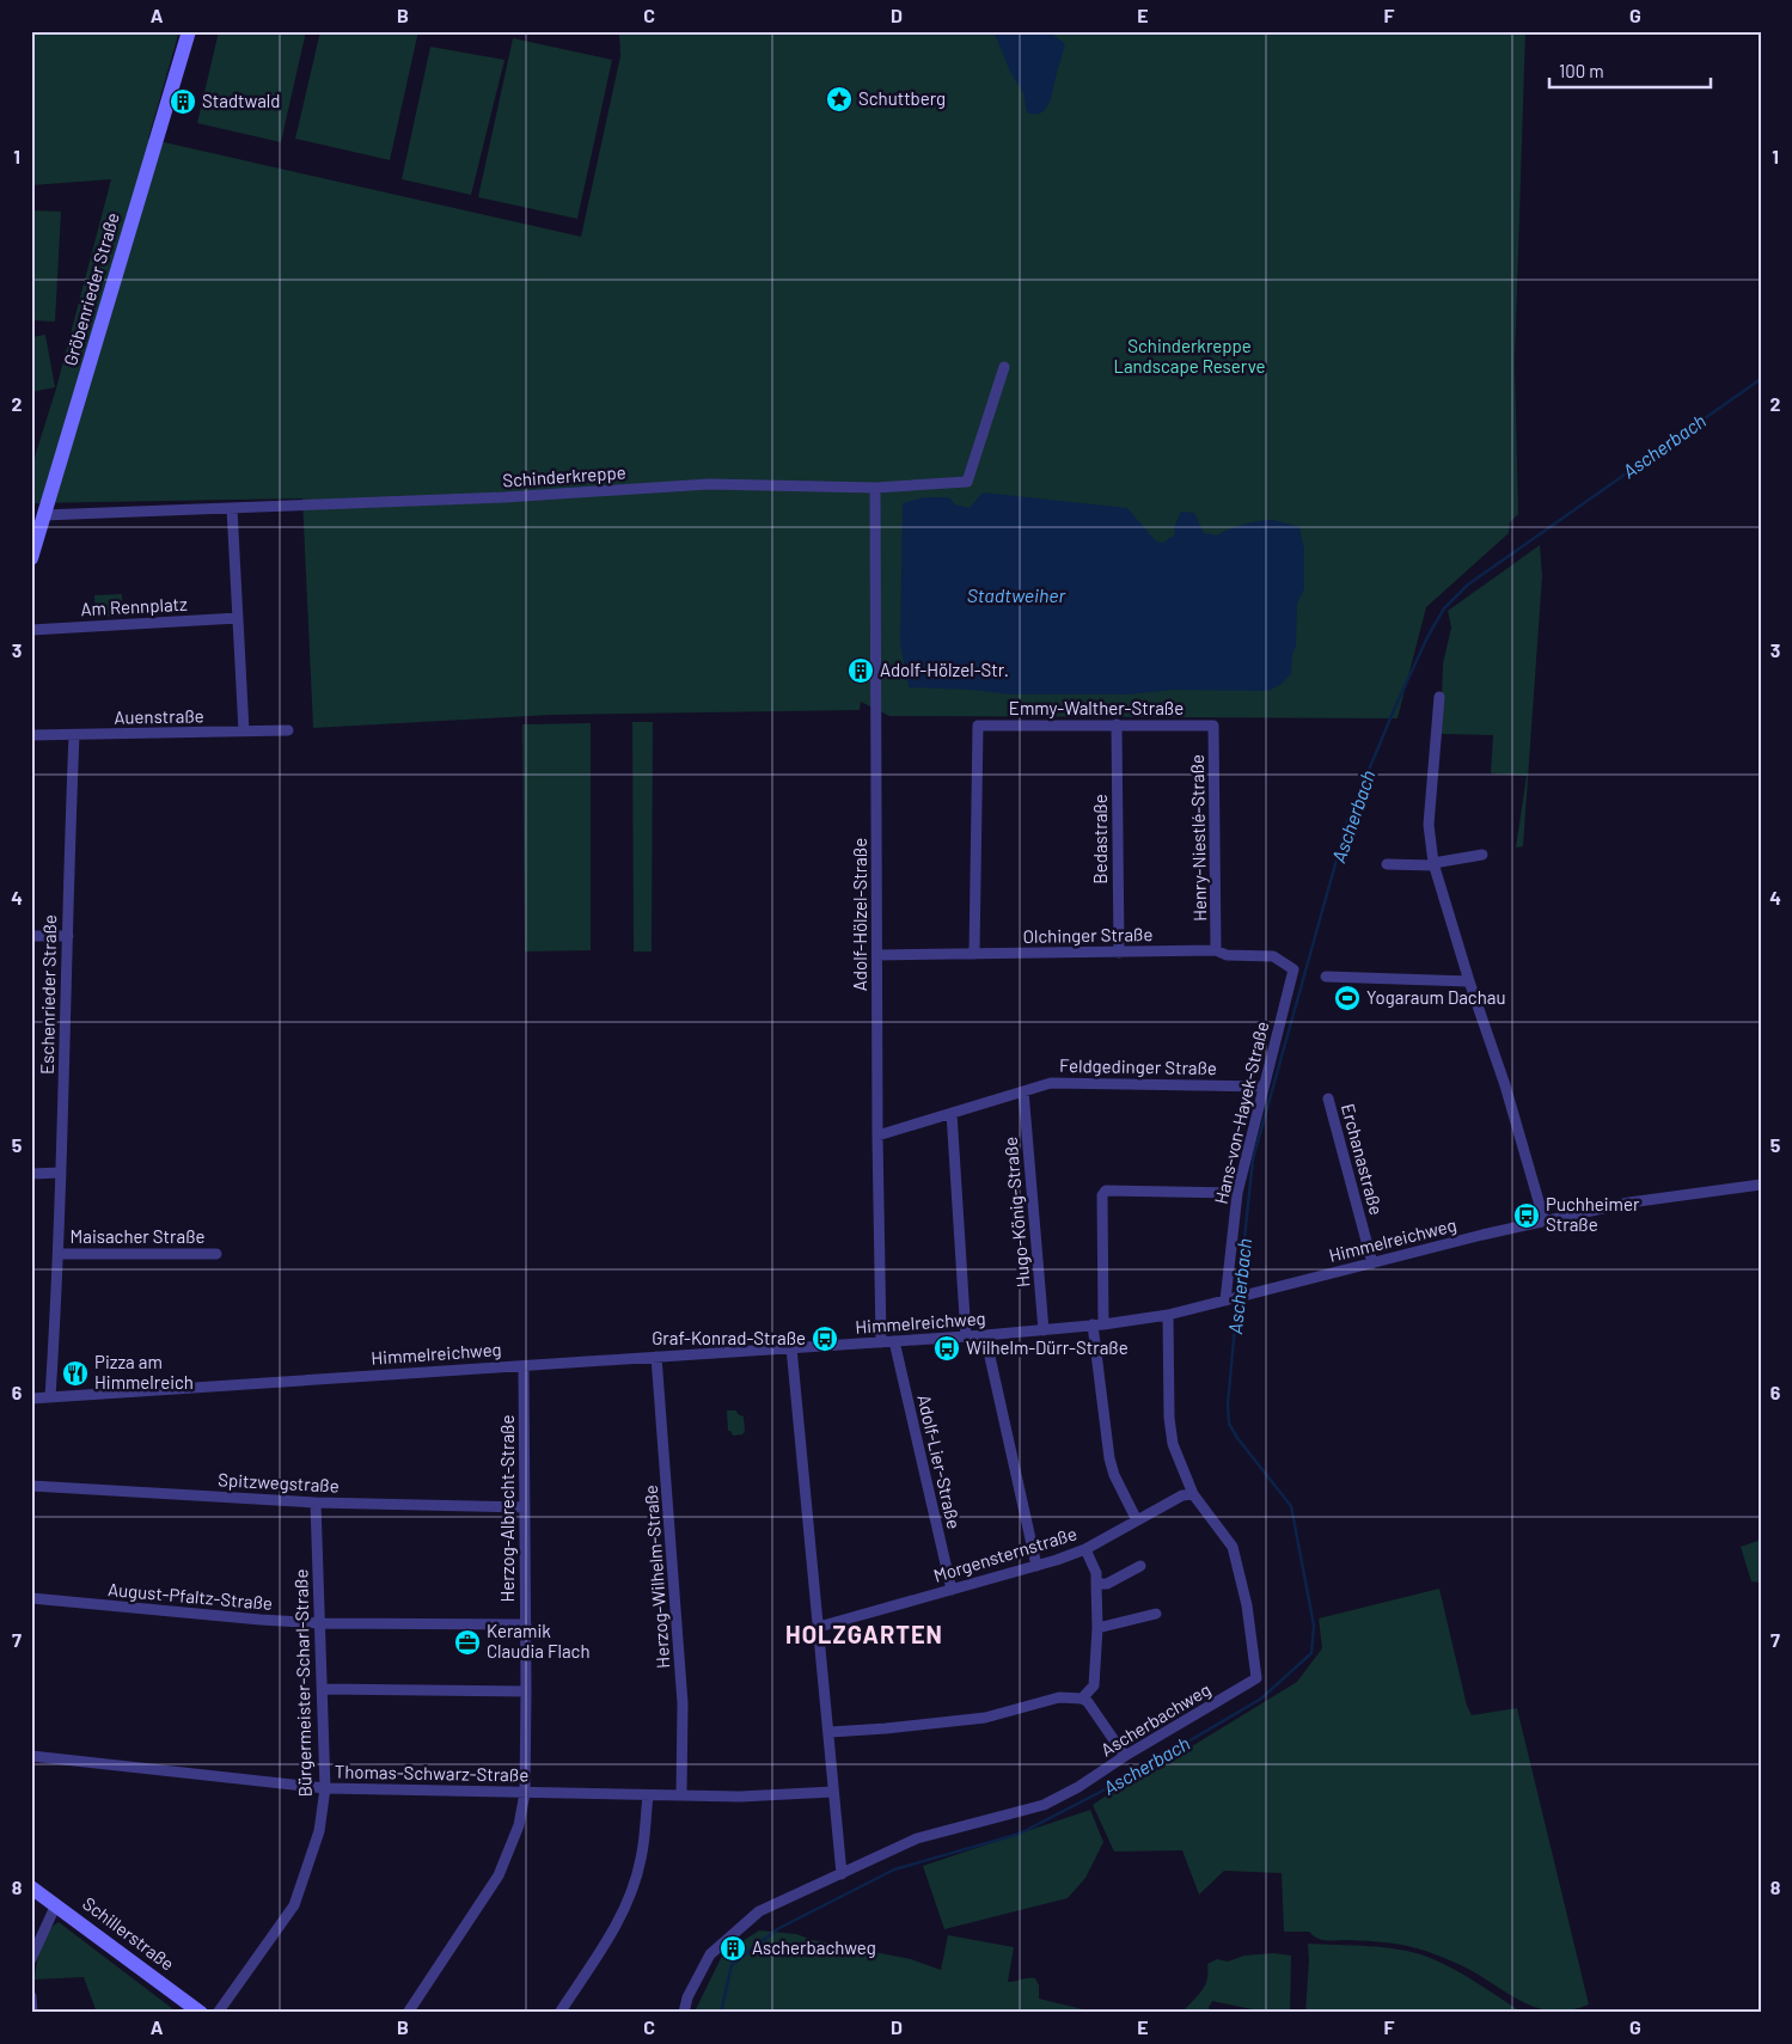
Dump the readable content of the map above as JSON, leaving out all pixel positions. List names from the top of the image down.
{
  "streets": {
    "street": [
      "Gröbenrieder Straße",
      "Schinderkreppe",
      "Am Rennplatz",
      "Emmy-Walther-Straße",
      "Auenstraße",
      "Henry-Niestlé-Straße",
      "Bedastraße",
      "Adolf-Hölzel-Straße",
      "Olchinger Straße",
      "Eschenrieder Straße",
      "Feldgedinger Straße",
      "Hans-von-Hayek-Straße",
      "Erchanastraße",
      "Hugo-König-Straße",
      "Maisacher Straße",
      "Himmelreichweg",
      "Adolf-Lier-Straße",
      "Spitzwegstraße",
      "Herzog-Albrecht-Straße",
      "Morgensternstraße",
      "Herzog-Wilhelm-Straße",
      "August-Pfaltz-Straße",
      "Bürgermeister-Scharl-Straße",
      "Ascherbachweg",
      "Thomas-Schwarz-Straße",
      "Schillerstraße"
    ]
  },
  "crossings": [
    ["Gröbenrieder Straße", "Schinderkreppe"],
    ["Schinderkreppe", "Adolf-Hölzel-Straße"],
    ["Emmy-Walther-Straße", "Henry-Niestlé-Straße"],
    ["Emmy-Walther-Straße", "Bedastraße"],
    ["Emmy-Walther-Straße", "Olchinger Straße"],
    ["Auenstraße", "Eschenrieder Straße"],
    ["Henry-Niestlé-Straße", "Olchinger Straße"],
    ["Bedastraße", "Olchinger Straße"],
    ["Adolf-Hölzel-Straße", "Olchinger Straße"],
    ["Adolf-Hölzel-Straße", "Feldgedinger Straße"],
    ["Adolf-Hölzel-Straße", "Himmelreichweg"],
    ["Olchinger Straße", "Hans-von-Hayek-Straße"],
    ["Eschenrieder Straße", "Maisacher Straße"],
    ["Eschenrieder Straße", "Himmelreichweg"],
    ["Feldgedinger Straße", "Hans-von-Hayek-Straße"],
    ["Feldgedinger Straße", "Hugo-König-Straße"],
    ["Hans-von-Hayek-Straße", "Himmelreichweg"],
    ["Erchanastraße", "Himmelreichweg"],
    ["Hugo-König-Straße", "Himmelreichweg"],
    ["Himmelreichweg", "Adolf-Lier-Straße"],
    ["Himmelreichweg", "Herzog-Albrecht-Straße"],
    ["Himmelreichweg", "Herzog-Wilhelm-Straße"],
    ["Adolf-Lier-Straße", "Morgensternstraße"],
    ["Spitzwegstraße", "Herzog-Albrecht-Straße"],
    ["Spitzwegstraße", "Bürgermeister-Scharl-Straße"],
    ["Herzog-Albrecht-Straße", "August-Pfaltz-Straße"],
    ["Herzog-Albrecht-Straße", "Thomas-Schwarz-Straße"],
    ["Morgensternstraße", "Ascherbachweg"],
    ["Herzog-Wilhelm-Straße", "Thomas-Schwarz-Straße"],
    ["August-Pfaltz-Straße", "Bürgermeister-Scharl-Straße"],
    ["Bürgermeister-Scharl-Straße", "Thomas-Schwarz-Straße"]
  ],
  "districts": ["HOLZGARTEN"],
  "water": ["Ascherbach", "Stadtweiher"],
  "parks": ["Schinderkreppe Landscape Reserve"],
  "places": {
    "place": ["Schuttberg"],
    "building": ["Stadtwald", "Adolf-Hölzel-Str.", "Ascherbachweg"],
    "sports": ["Yogaraum Dachau"],
    "bus stop": ["Puchheimer Straße", "Graf-Konrad-Straße", "Wilhelm-Dürr-Straße"],
    "restaurant": ["Pizza am Himmelreich"],
    "office": ["Keramik Claudia Flach"]
  },
  "scale_bar": "100 m",
  "grid": {
    "columns": [
      "A",
      "B",
      "C",
      "D",
      "E",
      "F",
      "G"
    ],
    "rows": [
      "1",
      "2",
      "3",
      "4",
      "5",
      "6",
      "7",
      "8"
    ]
  }
}
